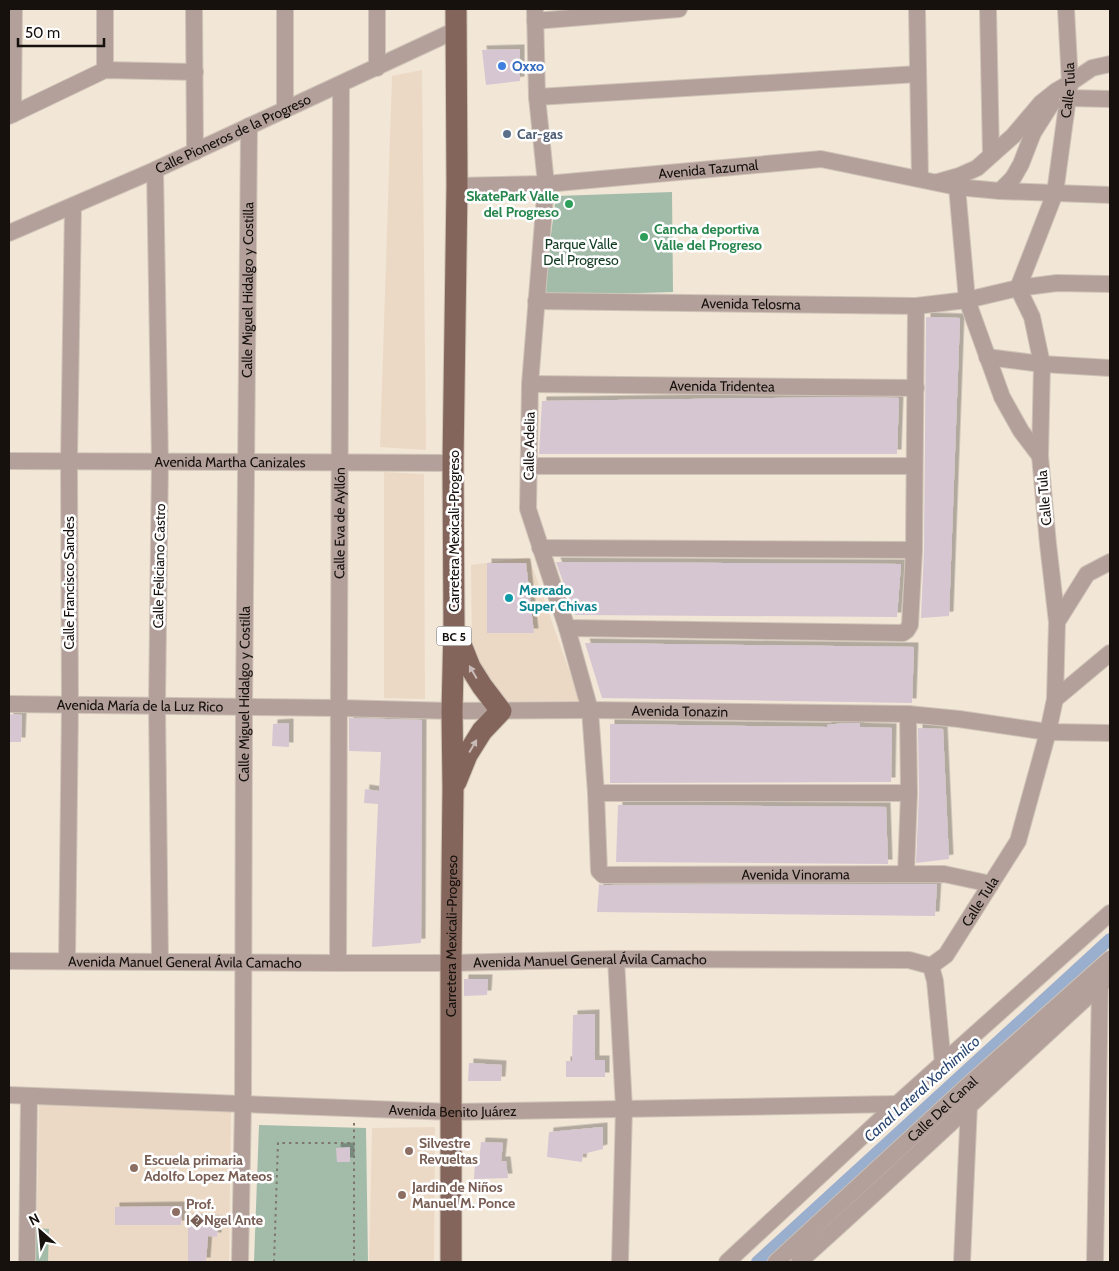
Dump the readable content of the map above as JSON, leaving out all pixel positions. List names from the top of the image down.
{
  "streets": {
    "main road": ["Carretera Mexicali-Progreso", "BC 5"],
    "street": [
      "Calle Tula",
      "Calle Pioneros de la Progreso",
      "Avenida Tazumal",
      "Calle Miguel Hidalgo y Costilla",
      "Avenida Telosma",
      "Avenida Tridentea",
      "Calle Adelia",
      "Avenida Martha Canizales",
      "Calle Eva de Ayllón",
      "Calle Feliciano Castro",
      "Calle Francisco Sandes",
      "Avenida María de la Luz Rico",
      "Avenida Tonazin",
      "Avenida Vinorama",
      "Avenida Manuel General Ávila Camacho",
      "Calle Del Canal",
      "Avenida Benito Juárez"
    ]
  },
  "crossings": [
    ["Calle Tula", "Avenida Tazumal"],
    ["Calle Tula", "Avenida Telosma"],
    ["Calle Tula", "Avenida Tonazin"],
    ["Calle Tula", "Avenida Vinorama"],
    ["Calle Tula", "Avenida Manuel General Ávila Camacho"],
    ["Calle Pioneros de la Progreso", "Calle Miguel Hidalgo y Costilla"],
    ["Calle Pioneros de la Progreso", "Calle Eva de Ayllón"],
    ["Calle Pioneros de la Progreso", "Carretera Mexicali-Progreso"],
    ["Calle Pioneros de la Progreso", "Calle Feliciano Castro"],
    ["Calle Pioneros de la Progreso", "Calle Francisco Sandes"],
    ["Avenida Tazumal", "Calle Adelia"],
    ["Avenida Tazumal", "Carretera Mexicali-Progreso"],
    ["Calle Miguel Hidalgo y Costilla", "Avenida Martha Canizales"],
    ["Calle Miguel Hidalgo y Costilla", "Avenida María de la Luz Rico"],
    ["Calle Miguel Hidalgo y Costilla", "Avenida Manuel General Ávila Camacho"],
    ["Calle Miguel Hidalgo y Costilla", "Avenida Benito Juárez"],
    ["Avenida Telosma", "Calle Adelia"],
    ["Avenida Tridentea", "Calle Adelia"],
    ["Calle Adelia", "Avenida Tonazin"],
    ["Calle Adelia", "Avenida Vinorama"],
    ["Avenida Martha Canizales", "Calle Eva de Ayllón"],
    ["Avenida Martha Canizales", "Carretera Mexicali-Progreso"],
    ["Avenida Martha Canizales", "Calle Feliciano Castro"],
    ["Avenida Martha Canizales", "Calle Francisco Sandes"],
    ["Calle Eva de Ayllón", "Avenida María de la Luz Rico"],
    ["Calle Eva de Ayllón", "Avenida Manuel General Ávila Camacho"],
    ["Carretera Mexicali-Progreso", "Avenida María de la Luz Rico"],
    ["Carretera Mexicali-Progreso", "Avenida Tonazin"],
    ["Carretera Mexicali-Progreso", "Avenida Manuel General Ávila Camacho"],
    ["Carretera Mexicali-Progreso", "Avenida Benito Juárez"],
    ["Calle Feliciano Castro", "Avenida María de la Luz Rico"],
    ["Calle Feliciano Castro", "Avenida Manuel General Ávila Camacho"],
    ["Calle Francisco Sandes", "Avenida María de la Luz Rico"],
    ["Calle Francisco Sandes", "Avenida Manuel General Ávila Camacho"],
    ["Avenida María de la Luz Rico", "Avenida Tonazin"]
  ],
  "water": ["Canal Lateral Xochimilco"],
  "parks": ["Parque Valle Del Progreso"],
  "places": [
    "Oxxo",
    "Car-gas",
    "SkatePark Valle del Progreso",
    "Cancha deportiva Valle del Progreso",
    "Mercado Super Chivas",
    "Silvestre Revueltas",
    "Escuela primaria Adolfo Lopez Mateos",
    "Jardin de Niños Manuel M. Ponce",
    "Prof. I�Ngel Ante"
  ],
  "scale_bar": "50 m",
  "north": "top left"
}
